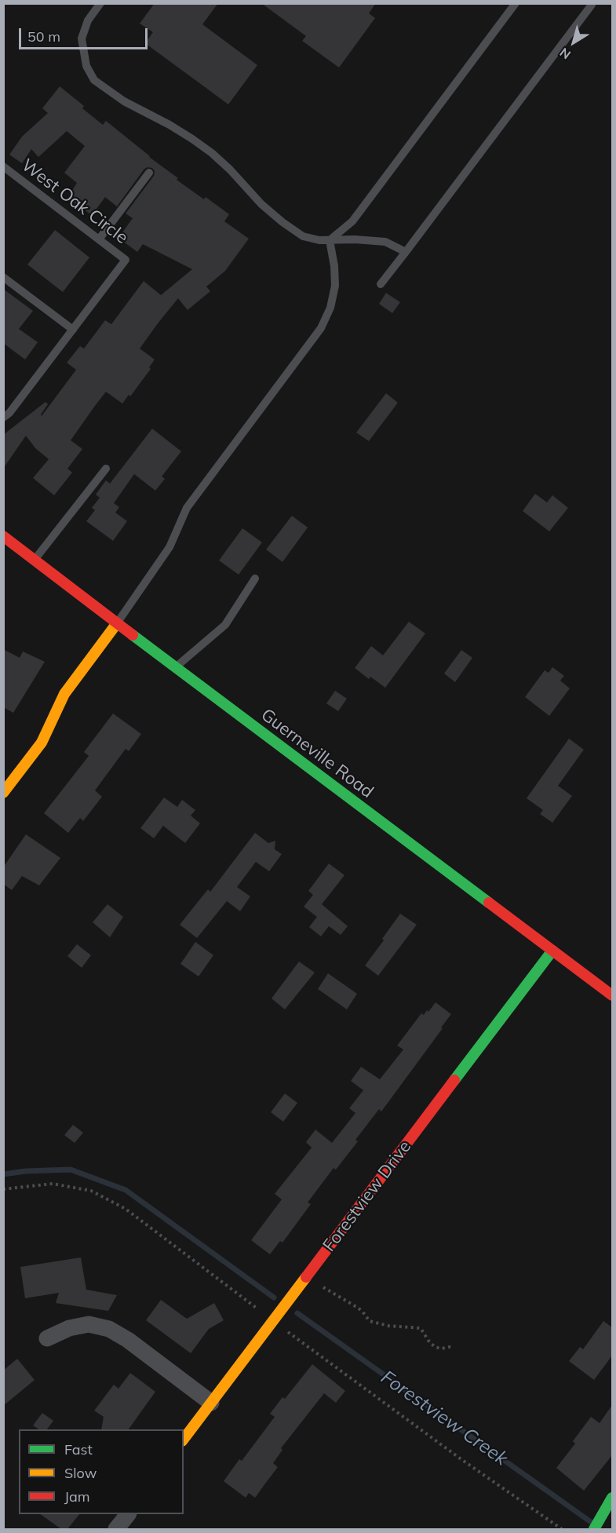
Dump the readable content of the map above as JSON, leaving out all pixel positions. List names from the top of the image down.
{
  "streets": {
    "street": ["Guerneville Road", "Forestview Drive"],
    "lane": ["West Oak Circle"]
  },
  "crossings": [
    ["Guerneville Road", "Forestview Drive"]
  ],
  "water": ["Forestview Creek"],
  "legend": ["Fast", "Slow", "Jam"],
  "scale_bar": "50 m",
  "north": "bottom left"
}
